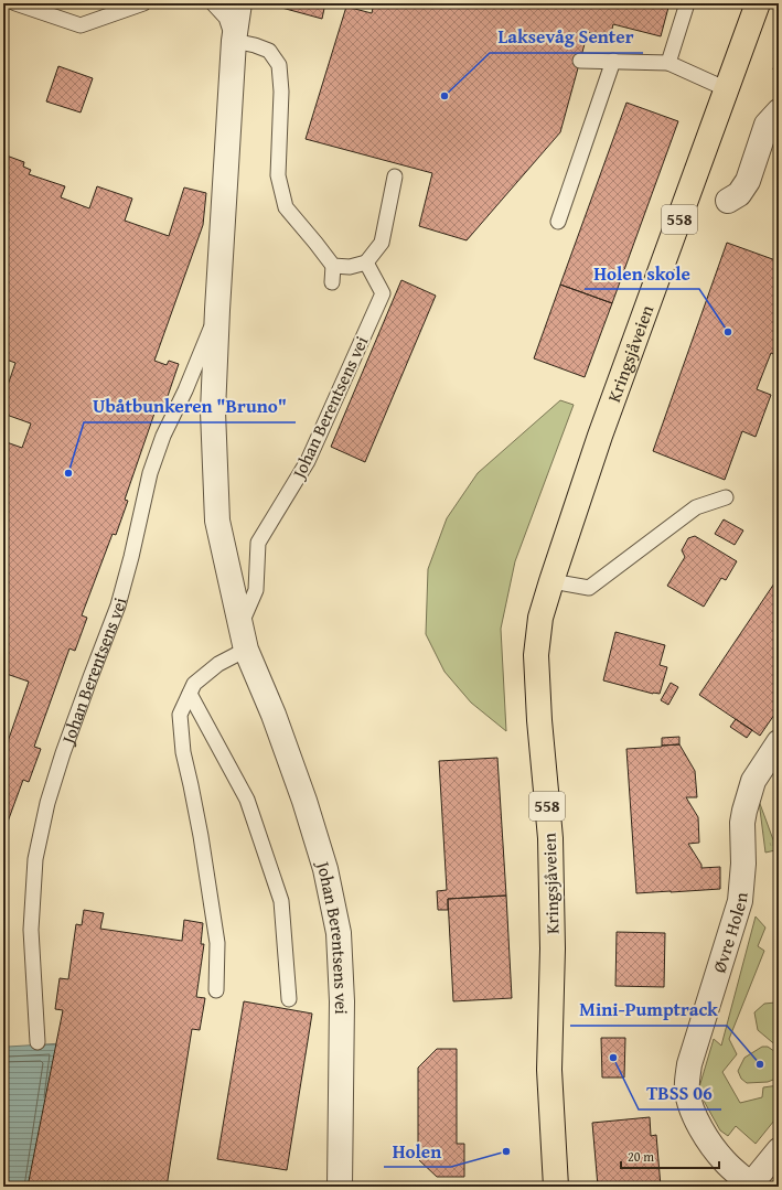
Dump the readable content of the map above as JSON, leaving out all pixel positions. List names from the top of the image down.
{
  "streets": {
    "main road": ["558", "Kringsjåveien"],
    "street": ["Johan Berentsens vei", "Øvre Holen"]
  },
  "places": [
    "Laksevåg Senter",
    "Holen skole",
    "Ubåtbunkeren \"Bruno\"",
    "TBSS 06",
    "Mini-Pumptrack",
    "Holen"
  ],
  "scale_bar": "20 m"
}
